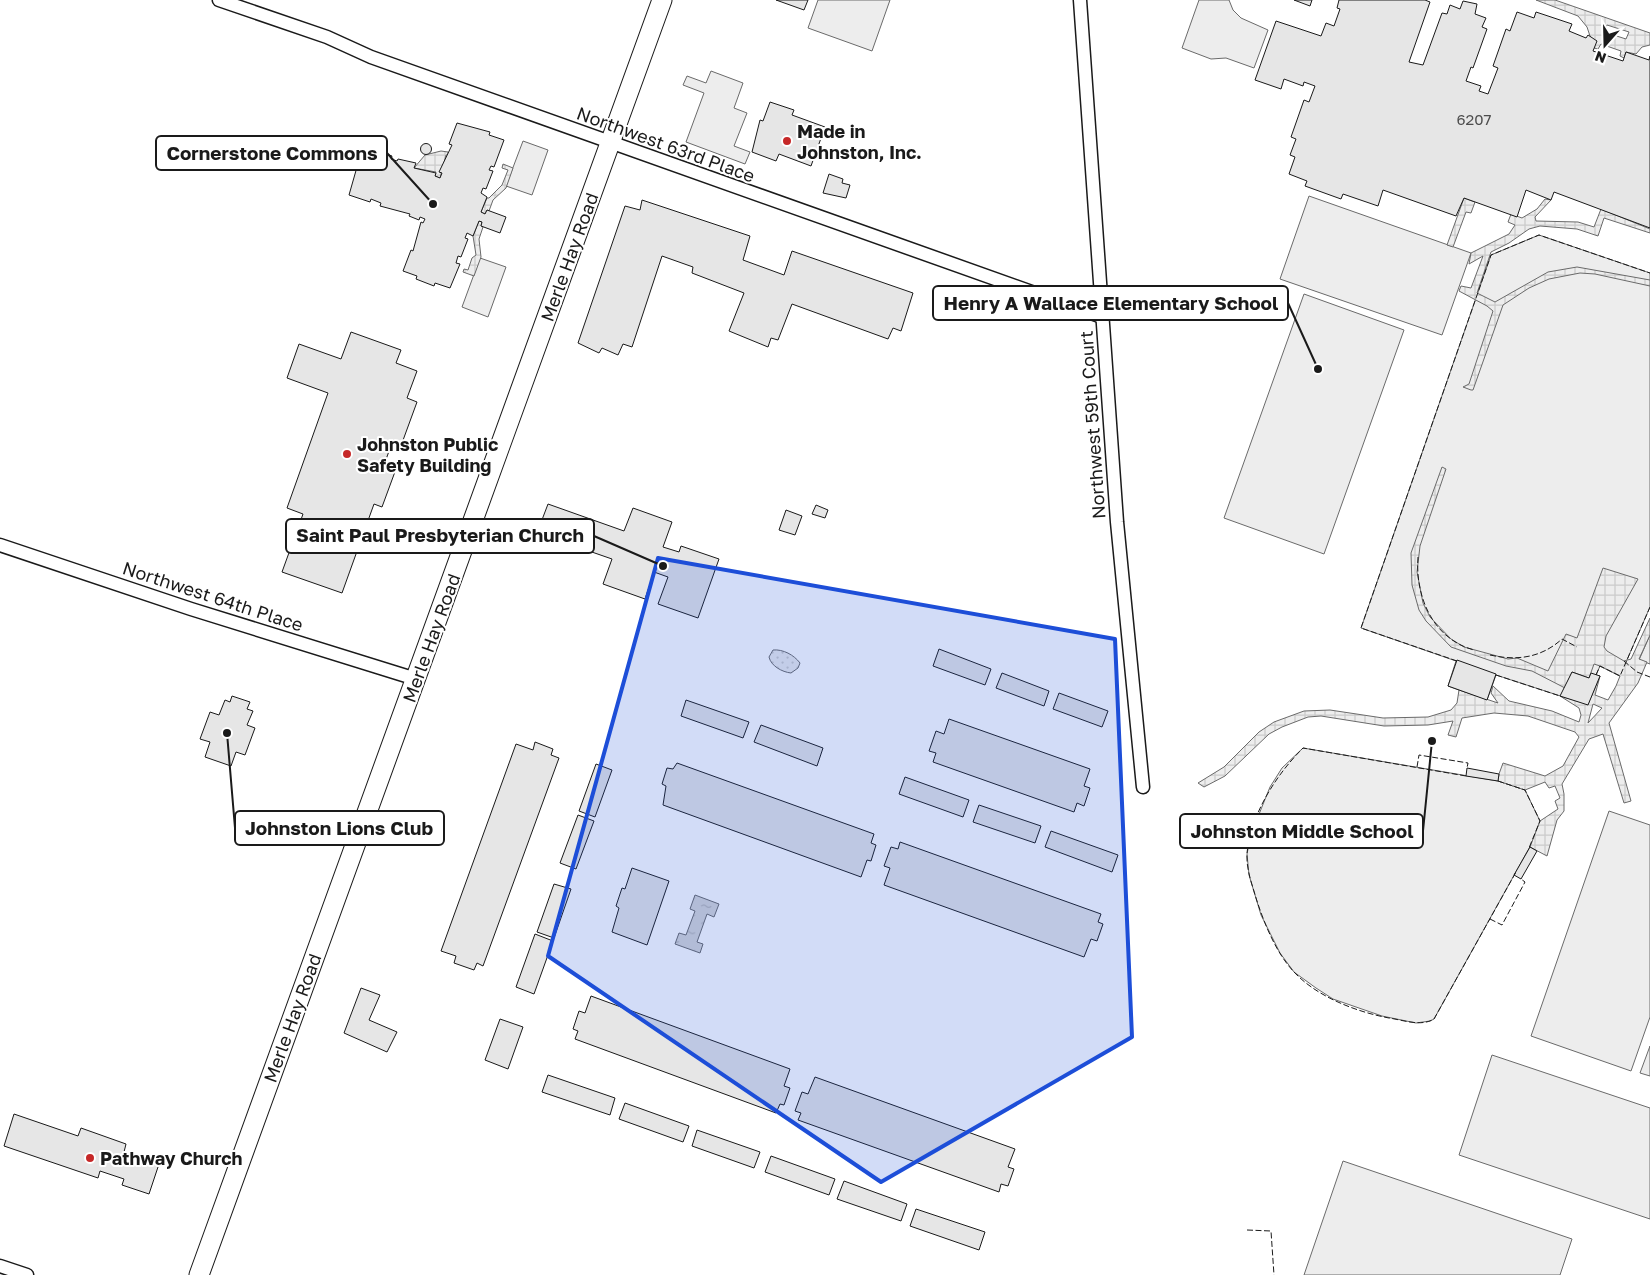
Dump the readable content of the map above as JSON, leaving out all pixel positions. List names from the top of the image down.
{
  "streets": {
    "main road": ["Merle Hay Road"],
    "street": ["Northwest 63rd Place", "Northwest 59th Court", "Northwest 64th Place"]
  },
  "crossings": [
    ["Northwest 63rd Place", "Merle Hay Road"],
    ["Northwest 63rd Place", "Northwest 59th Court"],
    ["Merle Hay Road", "Northwest 64th Place"]
  ],
  "places": [
    "Made in Johnston, Inc.",
    "Cornerstone Commons",
    "Henry A Wallace Elementary School",
    "Johnston Public Safety Building",
    "Saint Paul Presbyterian Church",
    "Johnston Lions Club",
    "Johnston Middle School",
    "Pathway Church"
  ],
  "house_numbers": ["6207"],
  "north": "bottom"
}
